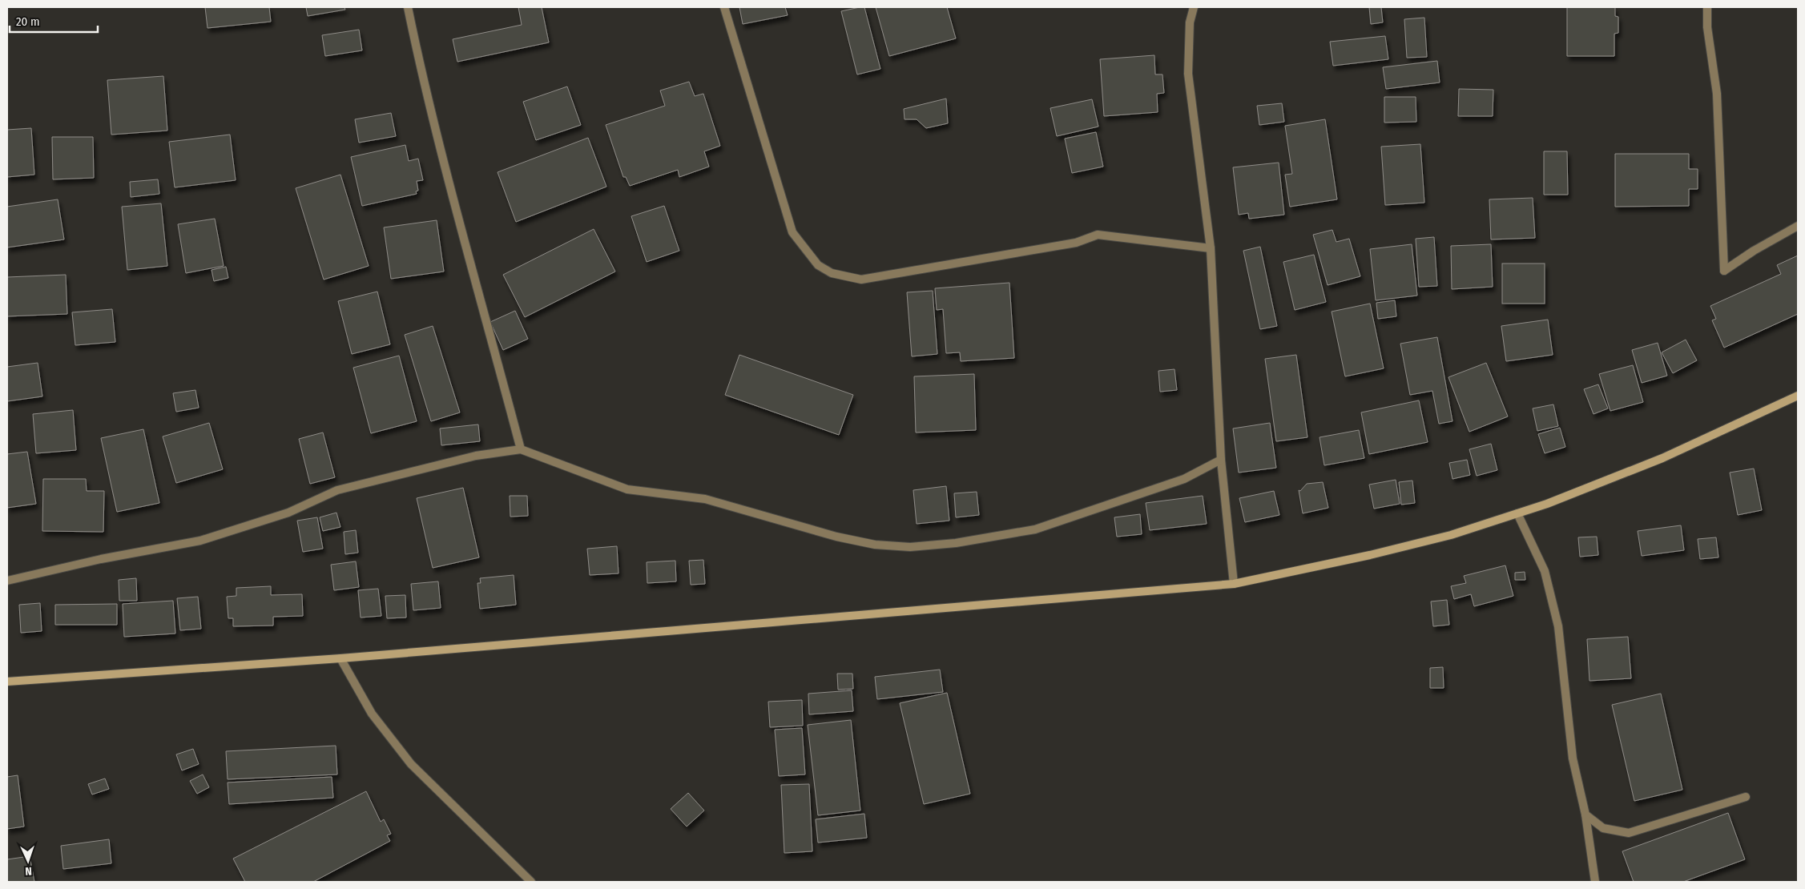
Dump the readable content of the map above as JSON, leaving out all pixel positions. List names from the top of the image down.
{
  "scale_bar": "20 m",
  "north": "bottom"
}
